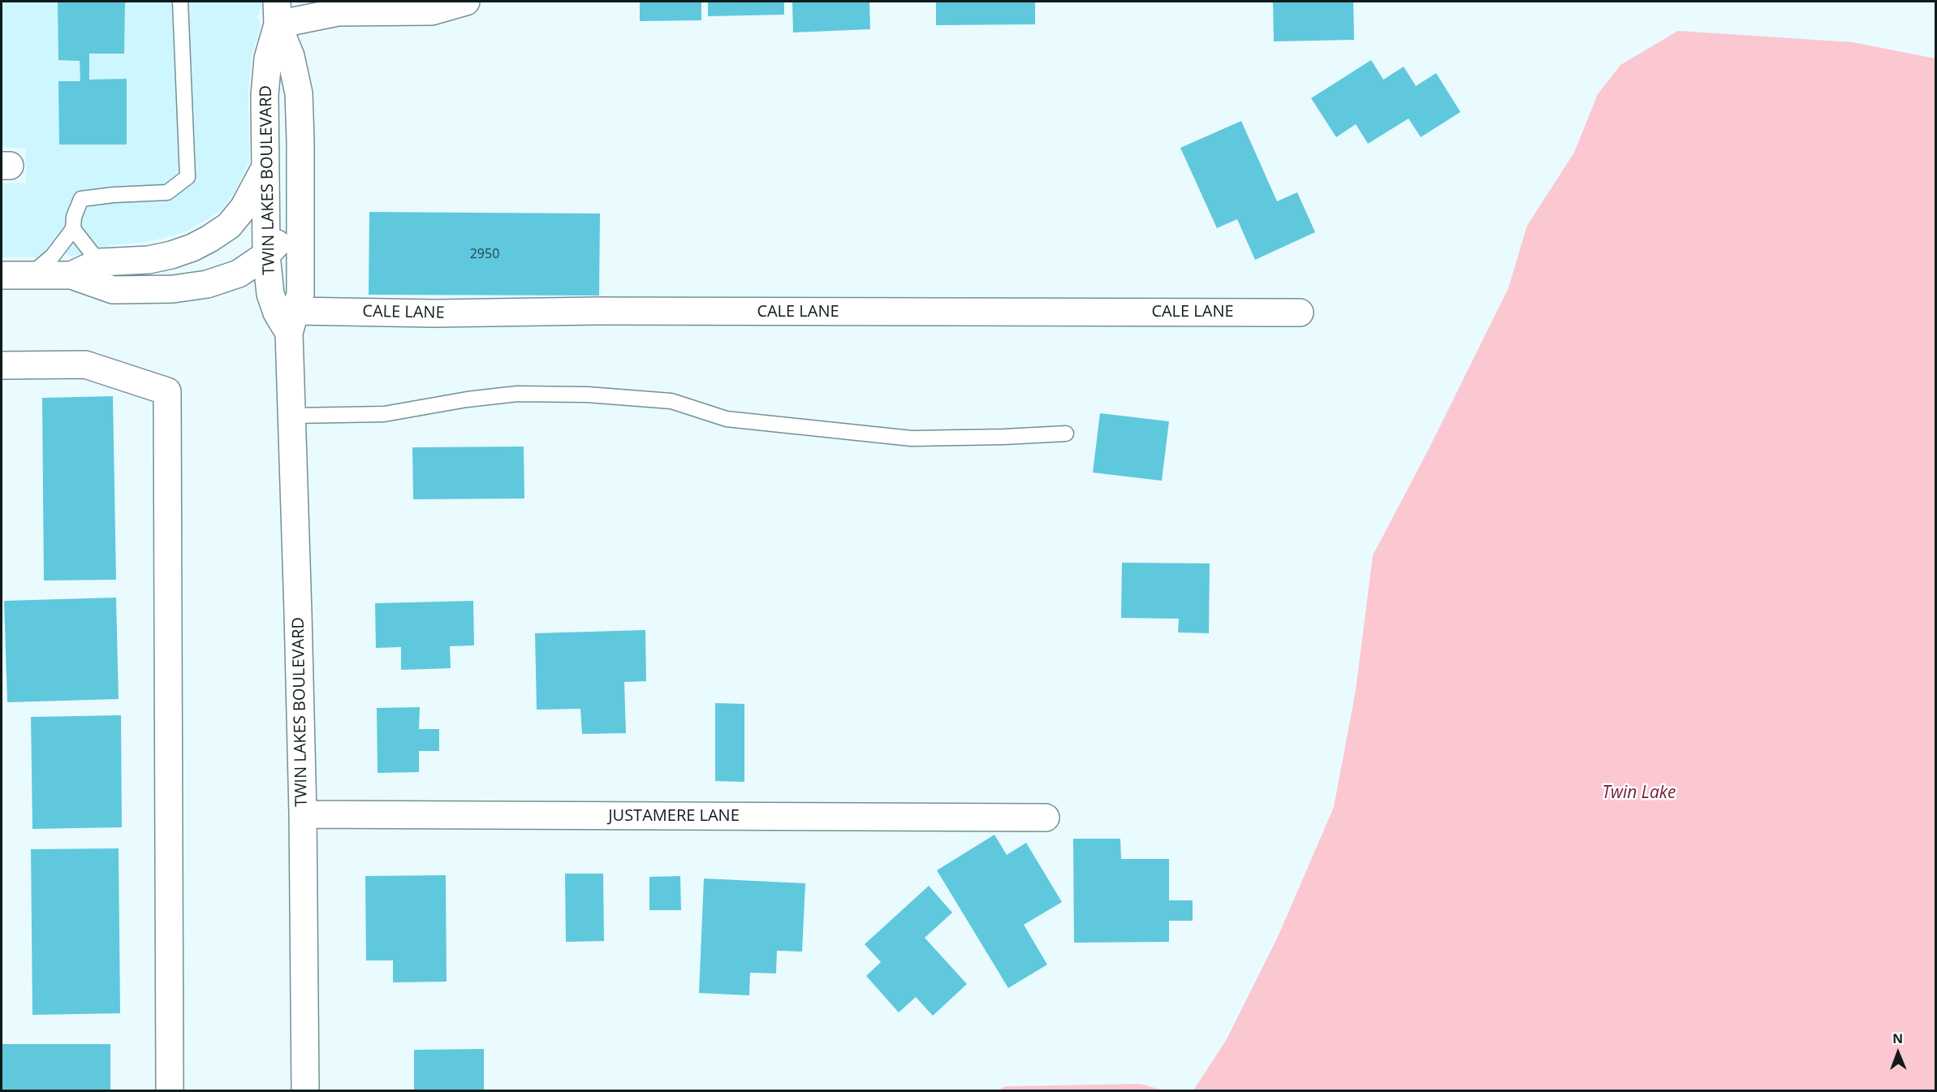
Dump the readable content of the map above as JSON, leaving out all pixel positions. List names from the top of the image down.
{
  "streets": {
    "street": ["TWIN LAKES BOULEVARD", "CALE LANE", "JUSTAMERE LANE"]
  },
  "crossings": [
    ["TWIN LAKES BOULEVARD", "CALE LANE"],
    ["TWIN LAKES BOULEVARD", "JUSTAMERE LANE"]
  ],
  "water": ["Twin Lake"],
  "house_numbers": ["2950"],
  "north": "top"
}
